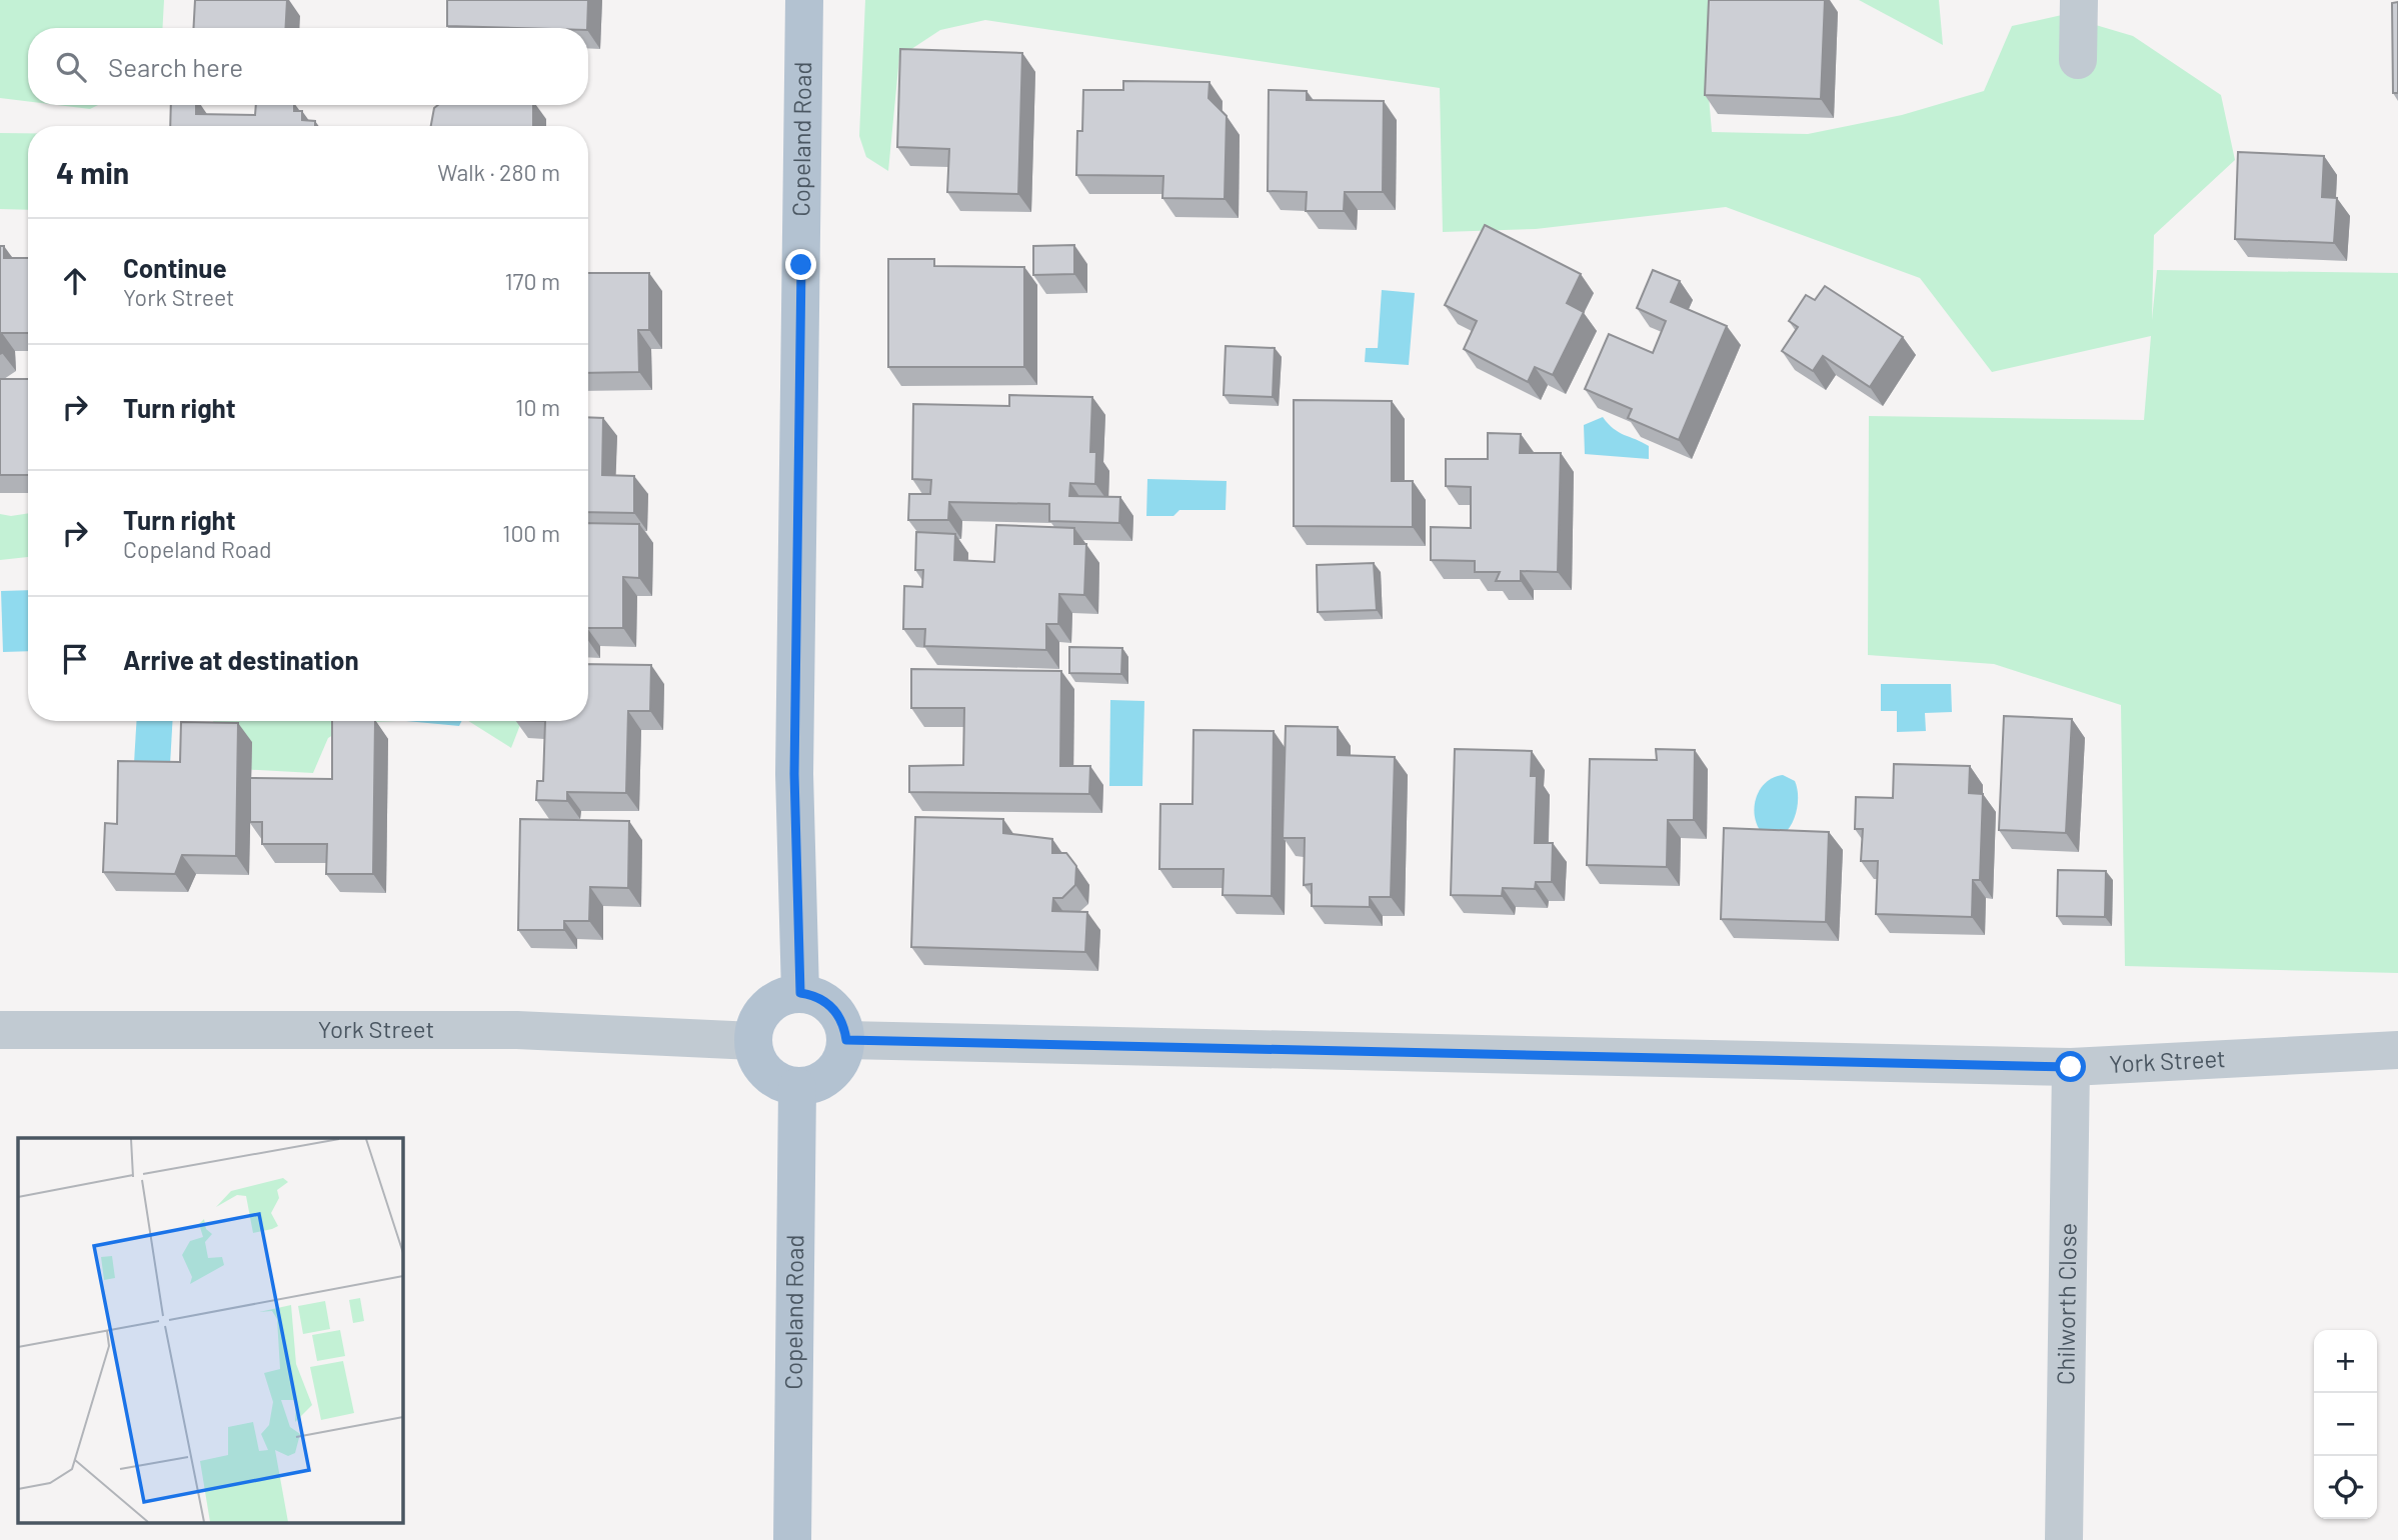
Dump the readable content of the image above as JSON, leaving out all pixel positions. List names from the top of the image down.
{
  "streets": {
    "main road": ["Copeland Road"],
    "street": ["York Street", "Chilworth Close"]
  },
  "crossings": [
    ["Copeland Road", "York Street"],
    ["York Street", "Chilworth Close"]
  ],
  "page": {
    "search": "Search here",
    "heading": ["4 min", "Walk · 280 m"],
    "list": [
      ["Continue", "York Street", "170 m"],
      ["Turn right", "10 m"],
      ["Turn right", "Copeland Road", "100 m"],
      "Arrive at destination"
    ],
    "map_buttons": ["+", "−"]
  }
}
